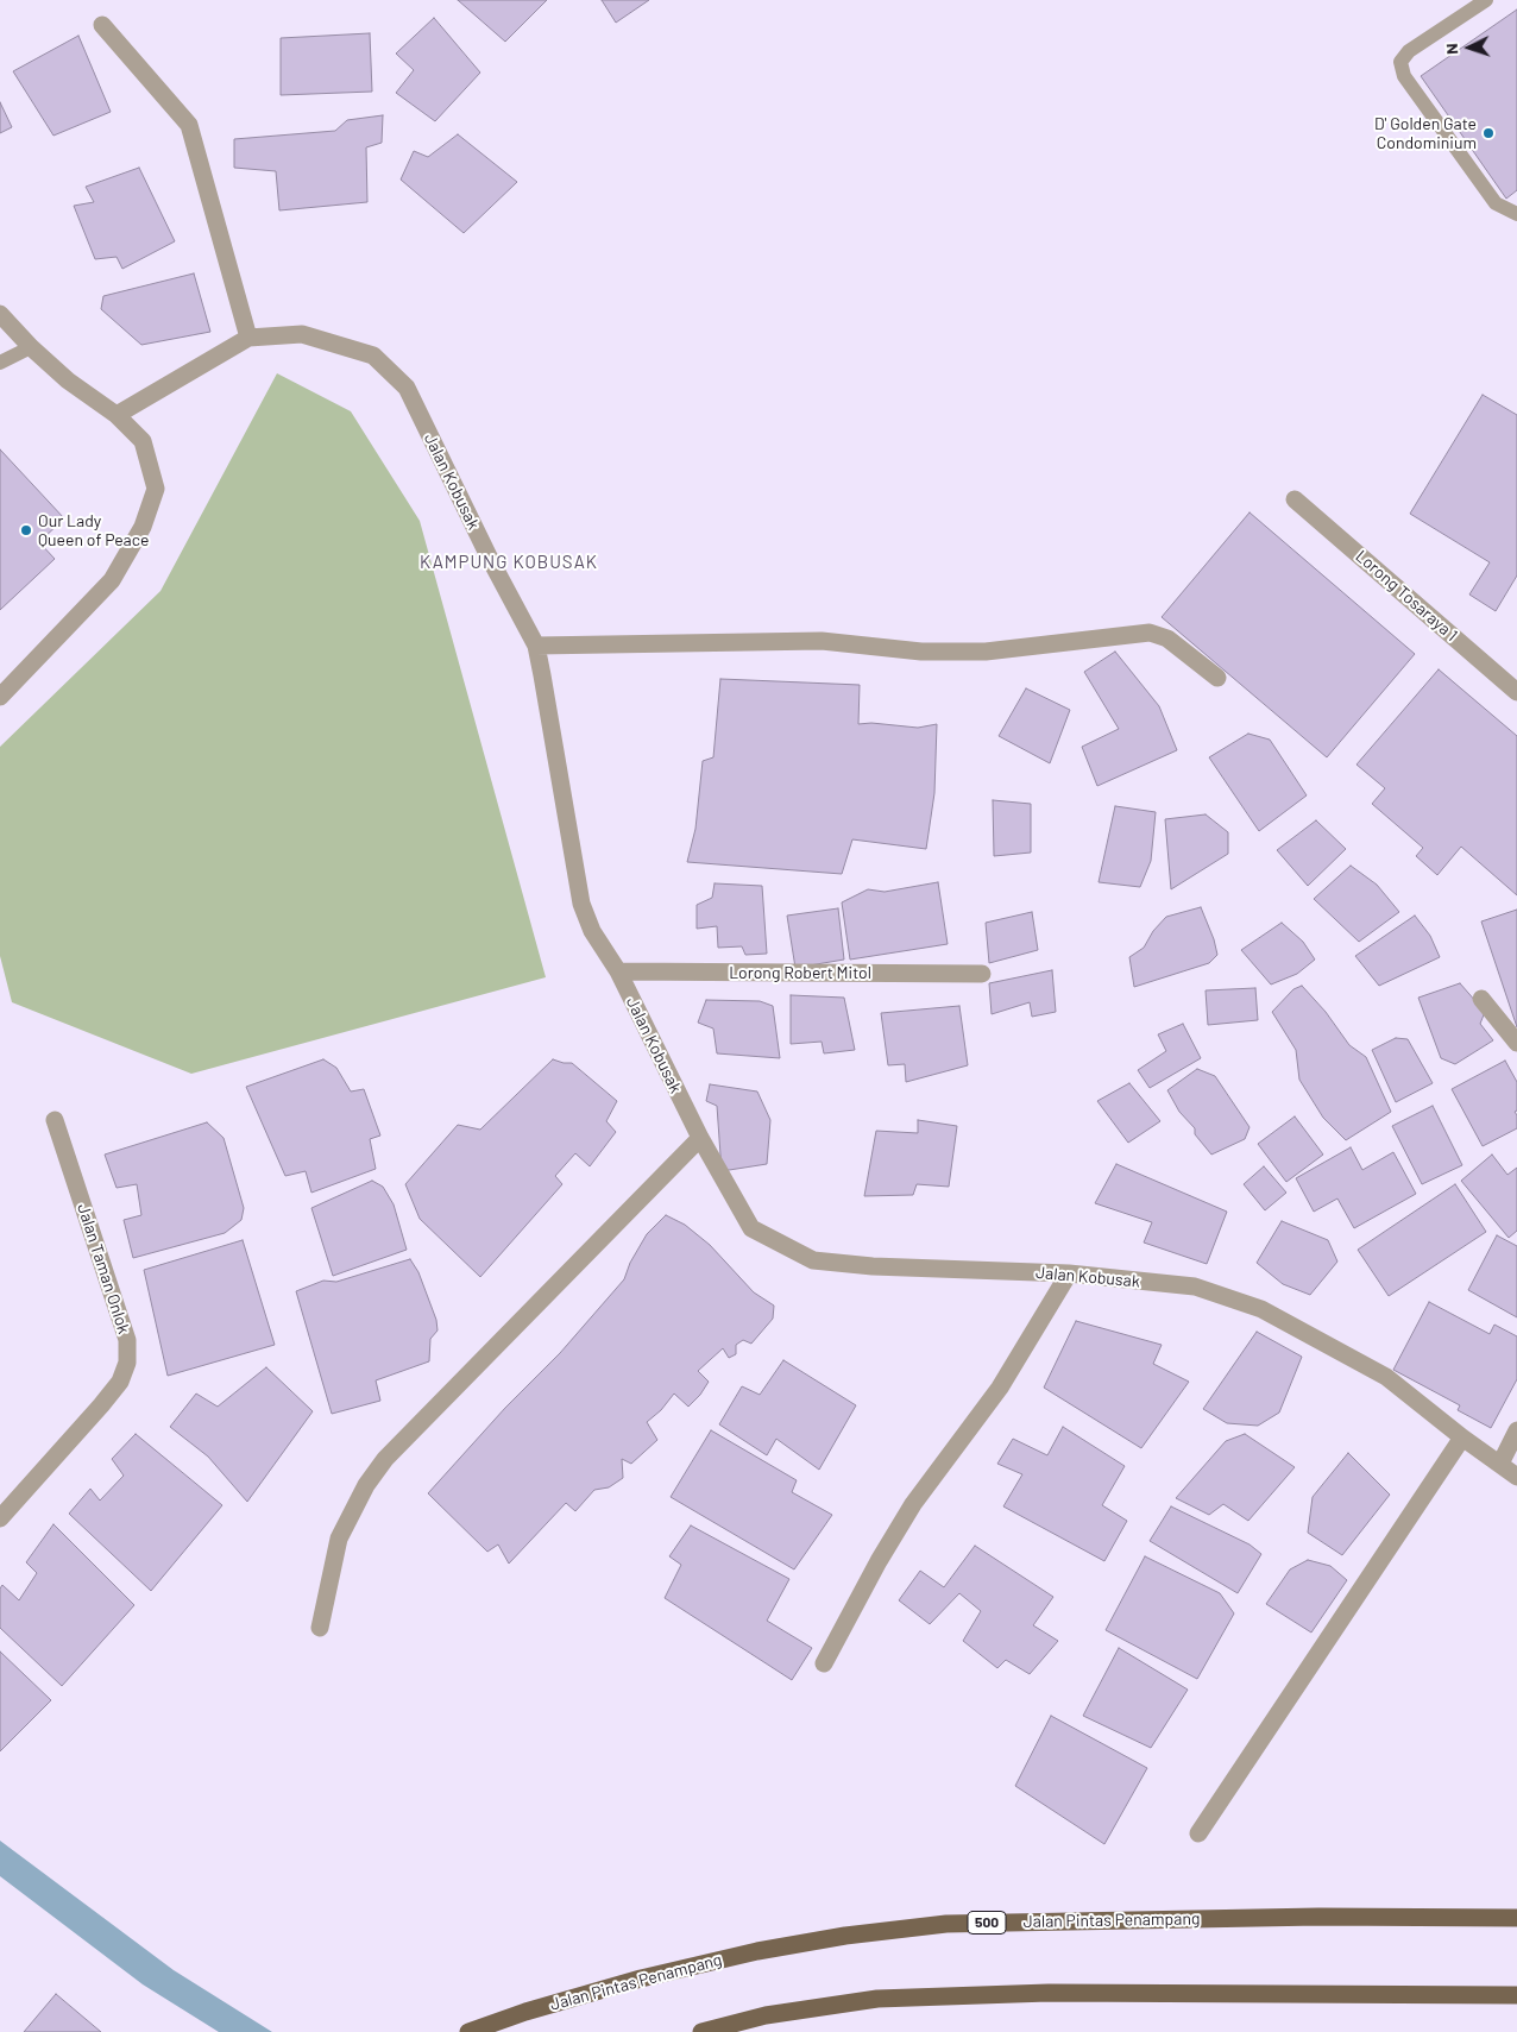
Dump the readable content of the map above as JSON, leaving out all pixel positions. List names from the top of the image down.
{
  "streets": {
    "main road": ["Jalan Pintas Penampang", "500"],
    "street": [
      "Jalan Kobusak",
      "Lorong Tosaraya 1",
      "Lorong Robert Mitol",
      "Jalan Taman Onlok"
    ]
  },
  "crossings": [
    ["Jalan Kobusak", "Lorong Robert Mitol"]
  ],
  "districts": ["KAMPUNG KOBUSAK"],
  "places": ["D' Golden Gate Condominium", "Our Lady Queen of Peace"],
  "north": "left"
}
